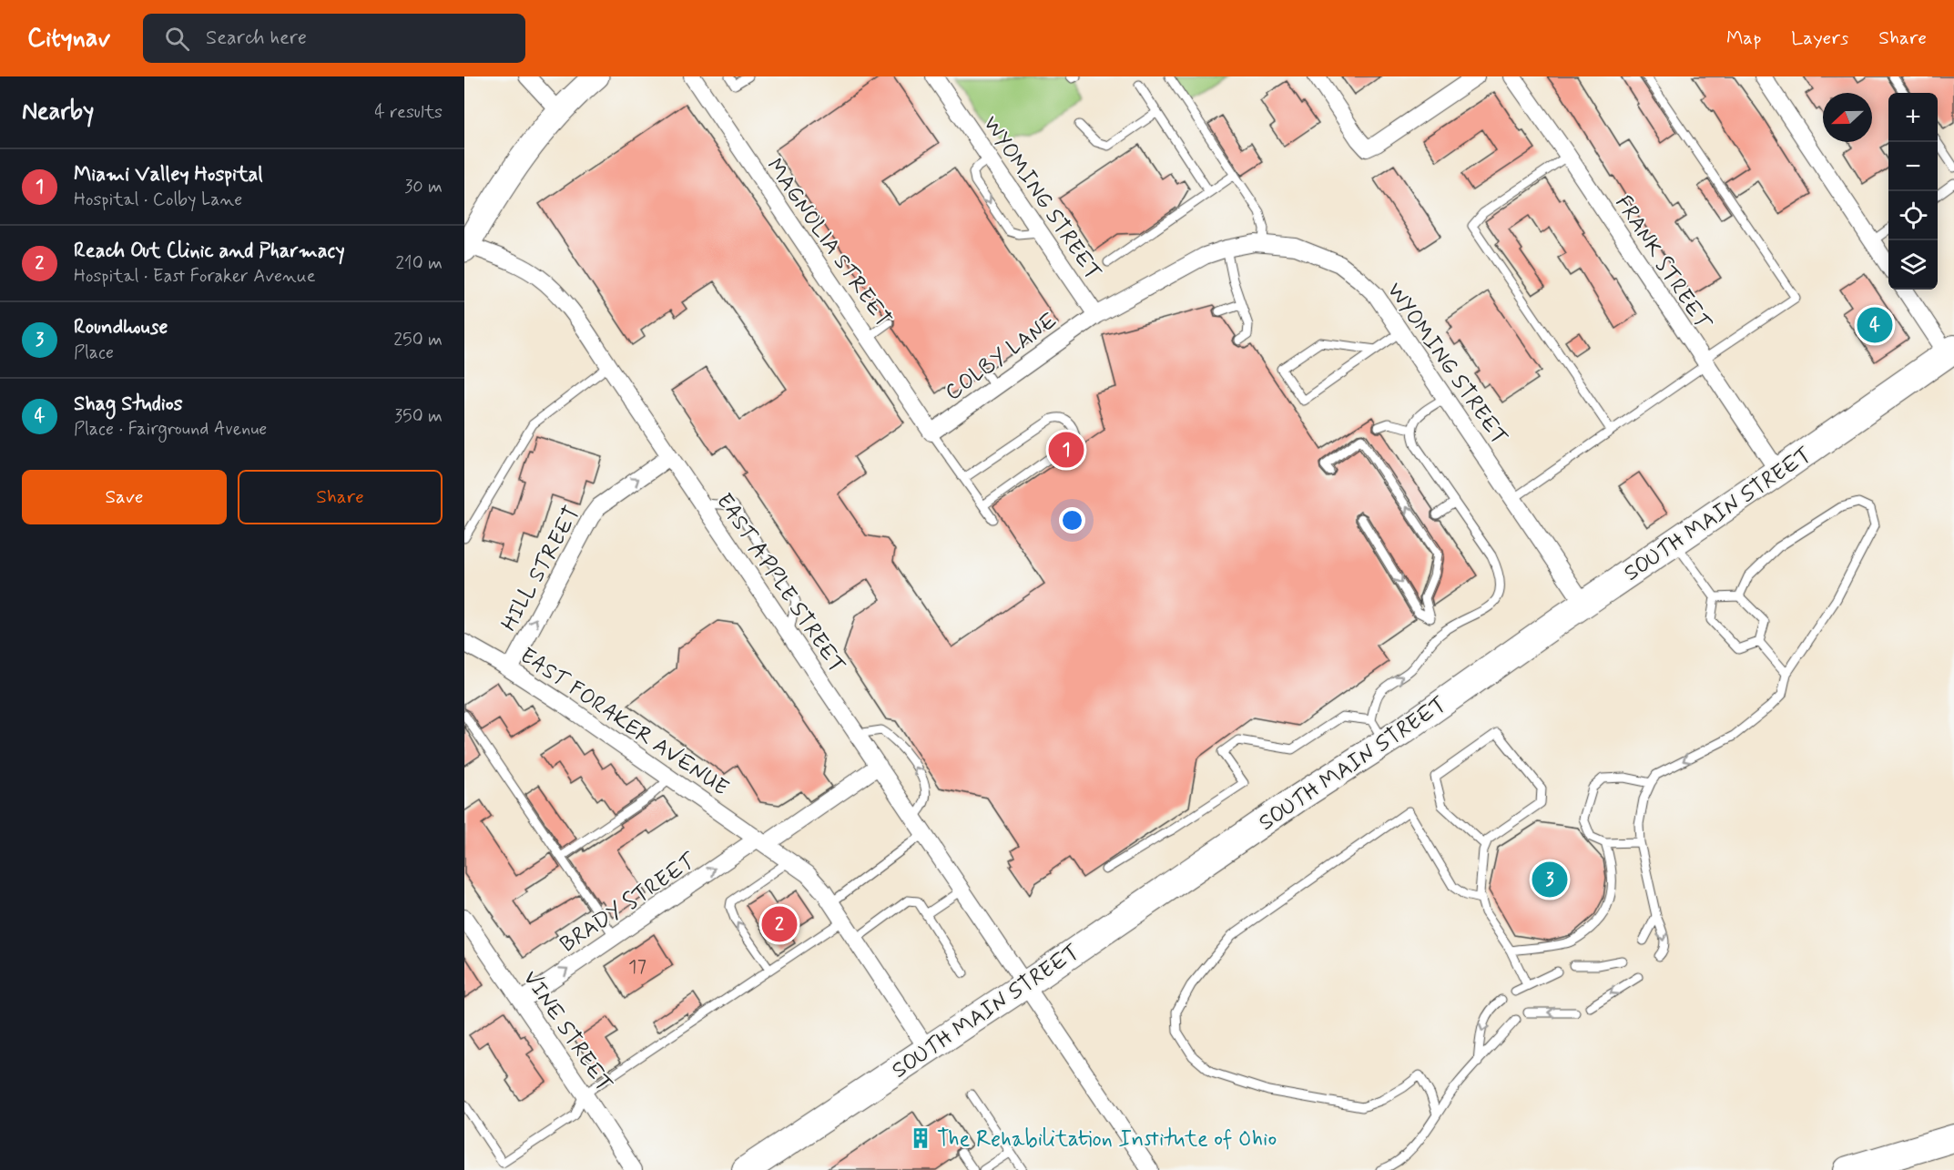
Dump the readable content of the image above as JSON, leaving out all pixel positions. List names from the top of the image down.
{
  "streets": {
    "main road": ["SOUTH MAIN STREET"],
    "street": [
      "WYOMING STREET",
      "MAGNOLIA STREET",
      "FRANK STREET",
      "COLBY LANE",
      "HILL STREET",
      "EAST APPLE STREET",
      "EAST FORAKER AVENUE",
      "BRADY STREET",
      "VINE STREET"
    ]
  },
  "crossings": [
    ["WYOMING STREET", "COLBY LANE"],
    ["WYOMING STREET", "SOUTH MAIN STREET"],
    ["MAGNOLIA STREET", "COLBY LANE"],
    ["FRANK STREET", "SOUTH MAIN STREET"],
    ["SOUTH MAIN STREET", "EAST APPLE STREET"],
    ["SOUTH MAIN STREET", "EAST FORAKER AVENUE"],
    ["HILL STREET", "EAST APPLE STREET"],
    ["HILL STREET", "EAST FORAKER AVENUE"],
    ["EAST APPLE STREET", "BRADY STREET"],
    ["EAST FORAKER AVENUE", "BRADY STREET"],
    ["BRADY STREET", "VINE STREET"]
  ],
  "one_way": ["HILL STREET", "BRADY STREET"],
  "places": {
    "building": ["The Rehabilitation Institute of Ohio"]
  },
  "house_numbers": ["17"],
  "north": "left",
  "page": {
    "header": "Citynav",
    "search": "Search here",
    "nav": ["Map", "Layers", "Share"],
    "heading": ["Nearby", "4 results"],
    "map_buttons": ["+", "−"],
    "list": [
      {
        "mark": "1",
        "name": "Miami Valley Hospital",
        "note": "Hospital · Colby Lane",
        "value": "30 m"
      },
      {
        "mark": "2",
        "name": "Reach Out Clinic and Pharmacy",
        "note": "Hospital · East Foraker Avenue",
        "value": "210 m"
      },
      {
        "mark": "3",
        "name": "Roundhouse",
        "note": "Place",
        "value": "250 m"
      },
      {
        "mark": "4",
        "name": "Shag Studios",
        "note": "Place · Fairground Avenue",
        "value": "350 m"
      }
    ],
    "pins": [
      "4",
      "1",
      "3",
      "2"
    ],
    "buttons": ["Save", "Share"]
  }
}
